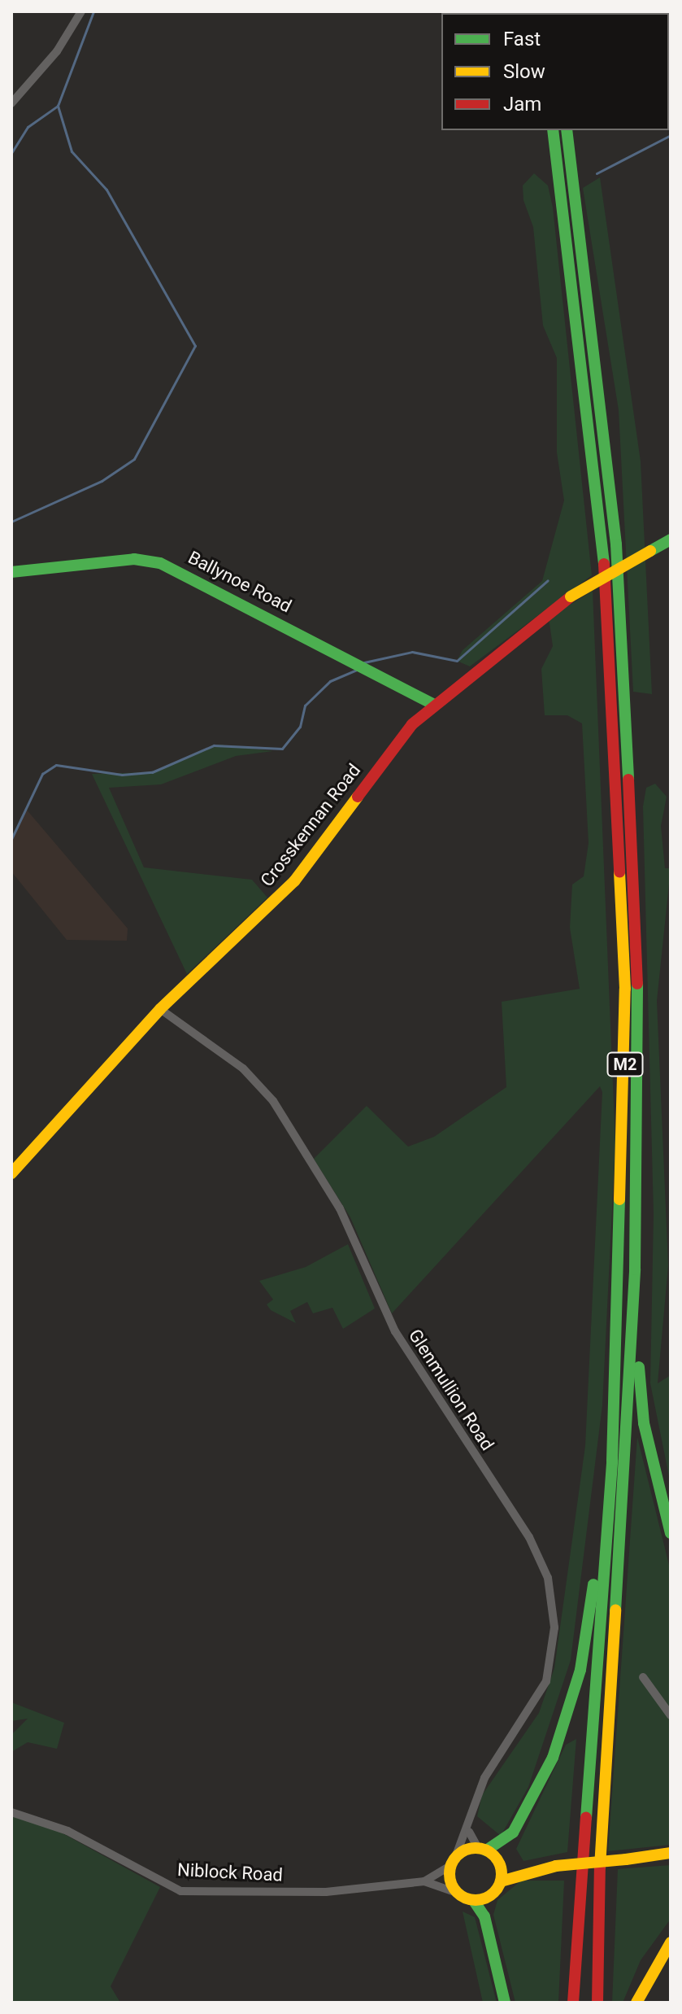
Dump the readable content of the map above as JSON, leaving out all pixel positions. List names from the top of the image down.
{
  "streets": {
    "main road": ["Ballynoe Road", "Crosskennan Road", "M2"],
    "street": ["Glenmullion Road", "Niblock Road"]
  },
  "crossings": [
    ["Ballynoe Road", "Crosskennan Road"],
    ["Crosskennan Road", "Glenmullion Road"],
    ["Glenmullion Road", "Niblock Road"]
  ],
  "legend": ["Fast", "Slow", "Jam"]
}
